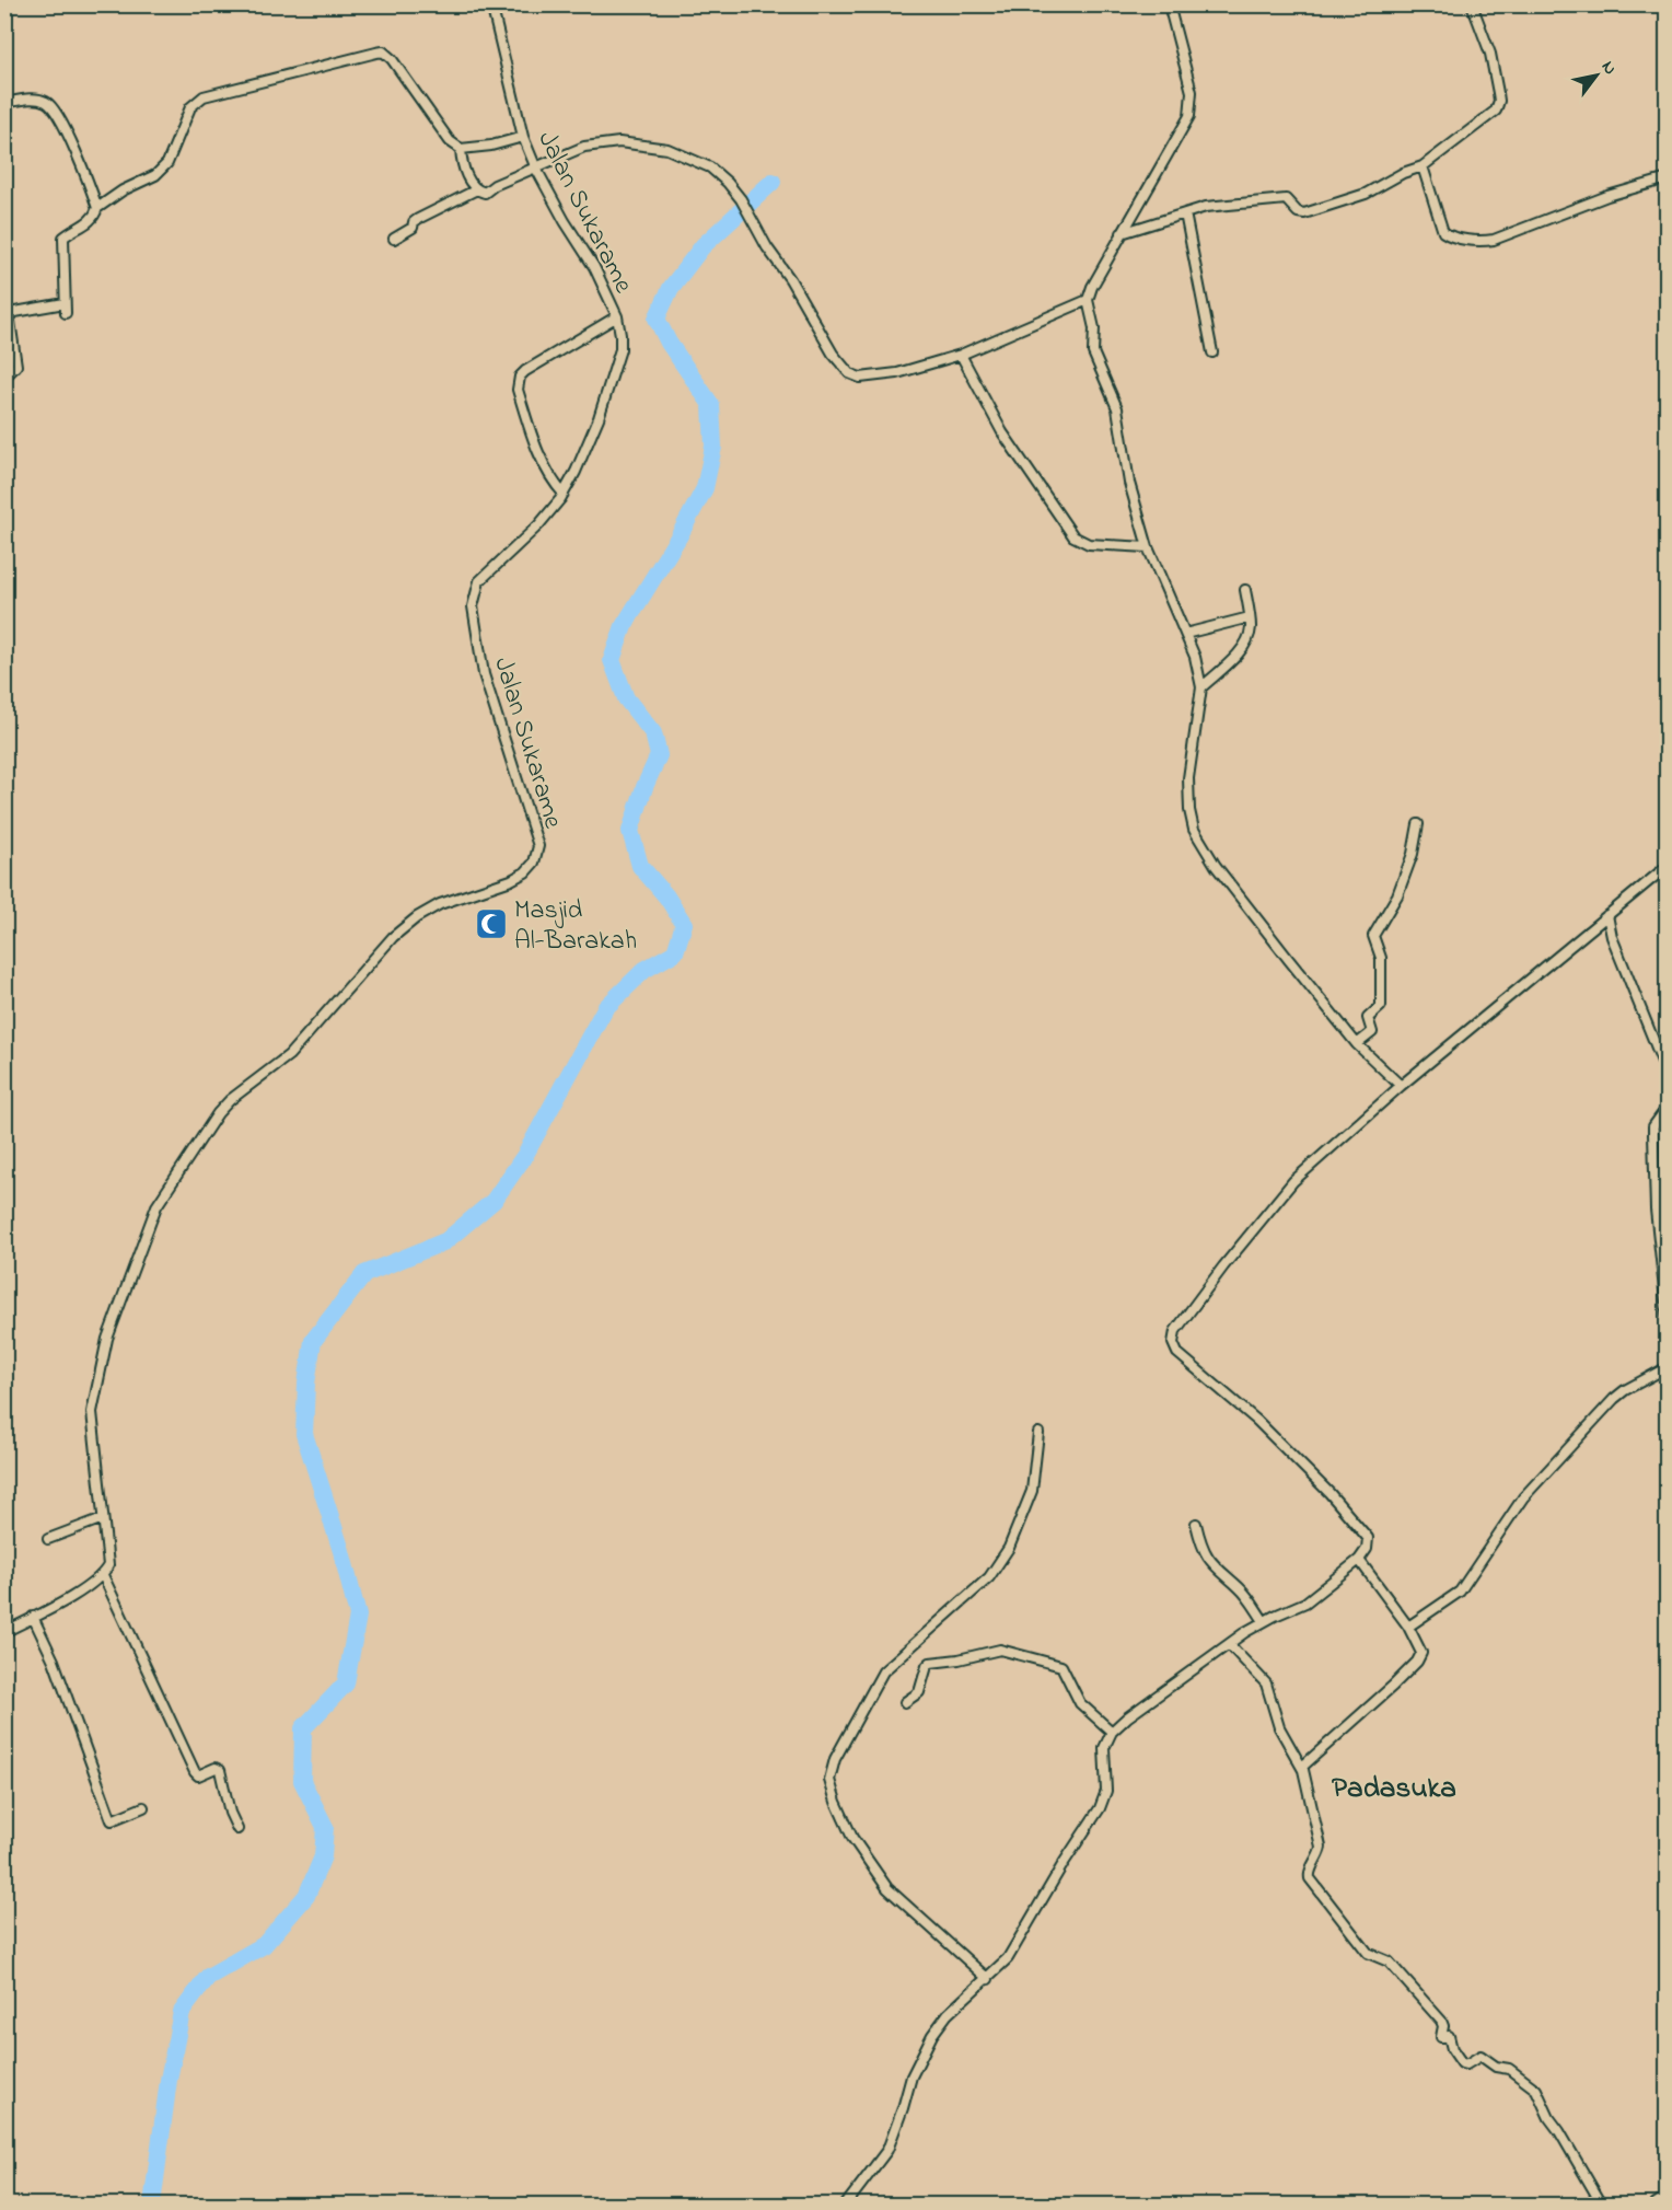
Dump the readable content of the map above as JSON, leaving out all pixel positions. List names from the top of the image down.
{
  "streets": {
    "street": ["Jalan Sukarame"]
  },
  "districts": ["Padasuka"],
  "places": {
    "mosque": ["Masjid Al-Barakah"]
  },
  "north": "top right"
}
